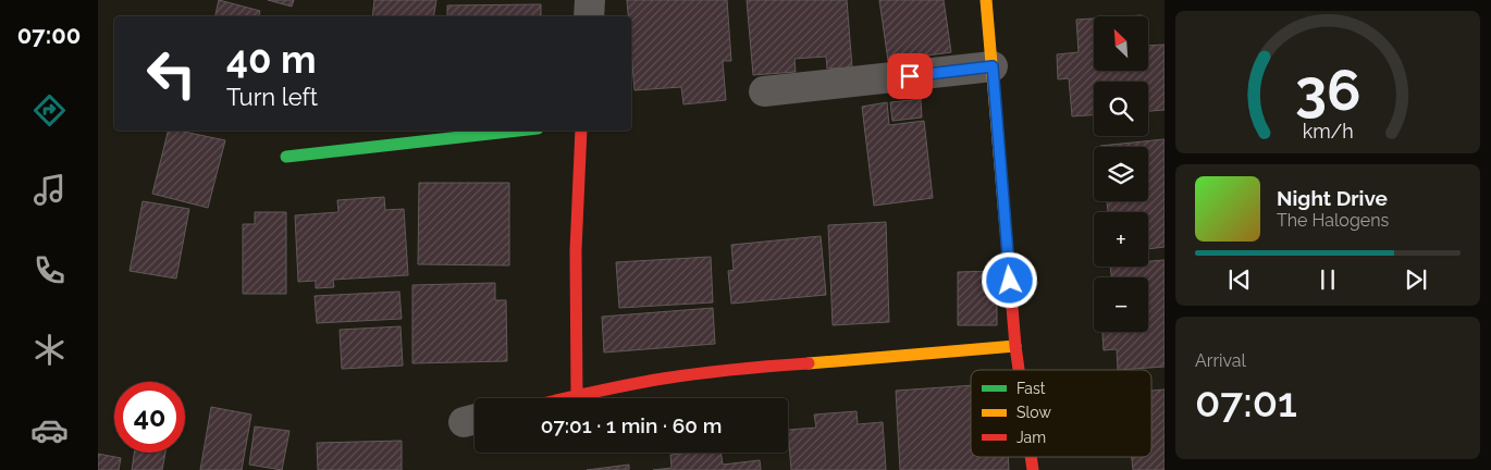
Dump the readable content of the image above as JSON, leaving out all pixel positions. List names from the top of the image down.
{
  "legend": ["Fast", "Slow", "Jam"],
  "north": "top left",
  "page": {
    "tabs": "07:00",
    "map_buttons": ["+", "−"],
    "turn": ["40 m", "Turn left"],
    "song": ["Night Drive", "The Halogens"],
    "tile": ["Arrival", "07:01"],
    "limit": "40",
    "trip": "07:01 · 1 min · 60 m",
    "gauge": ["36", "km/h"]
  }
}
